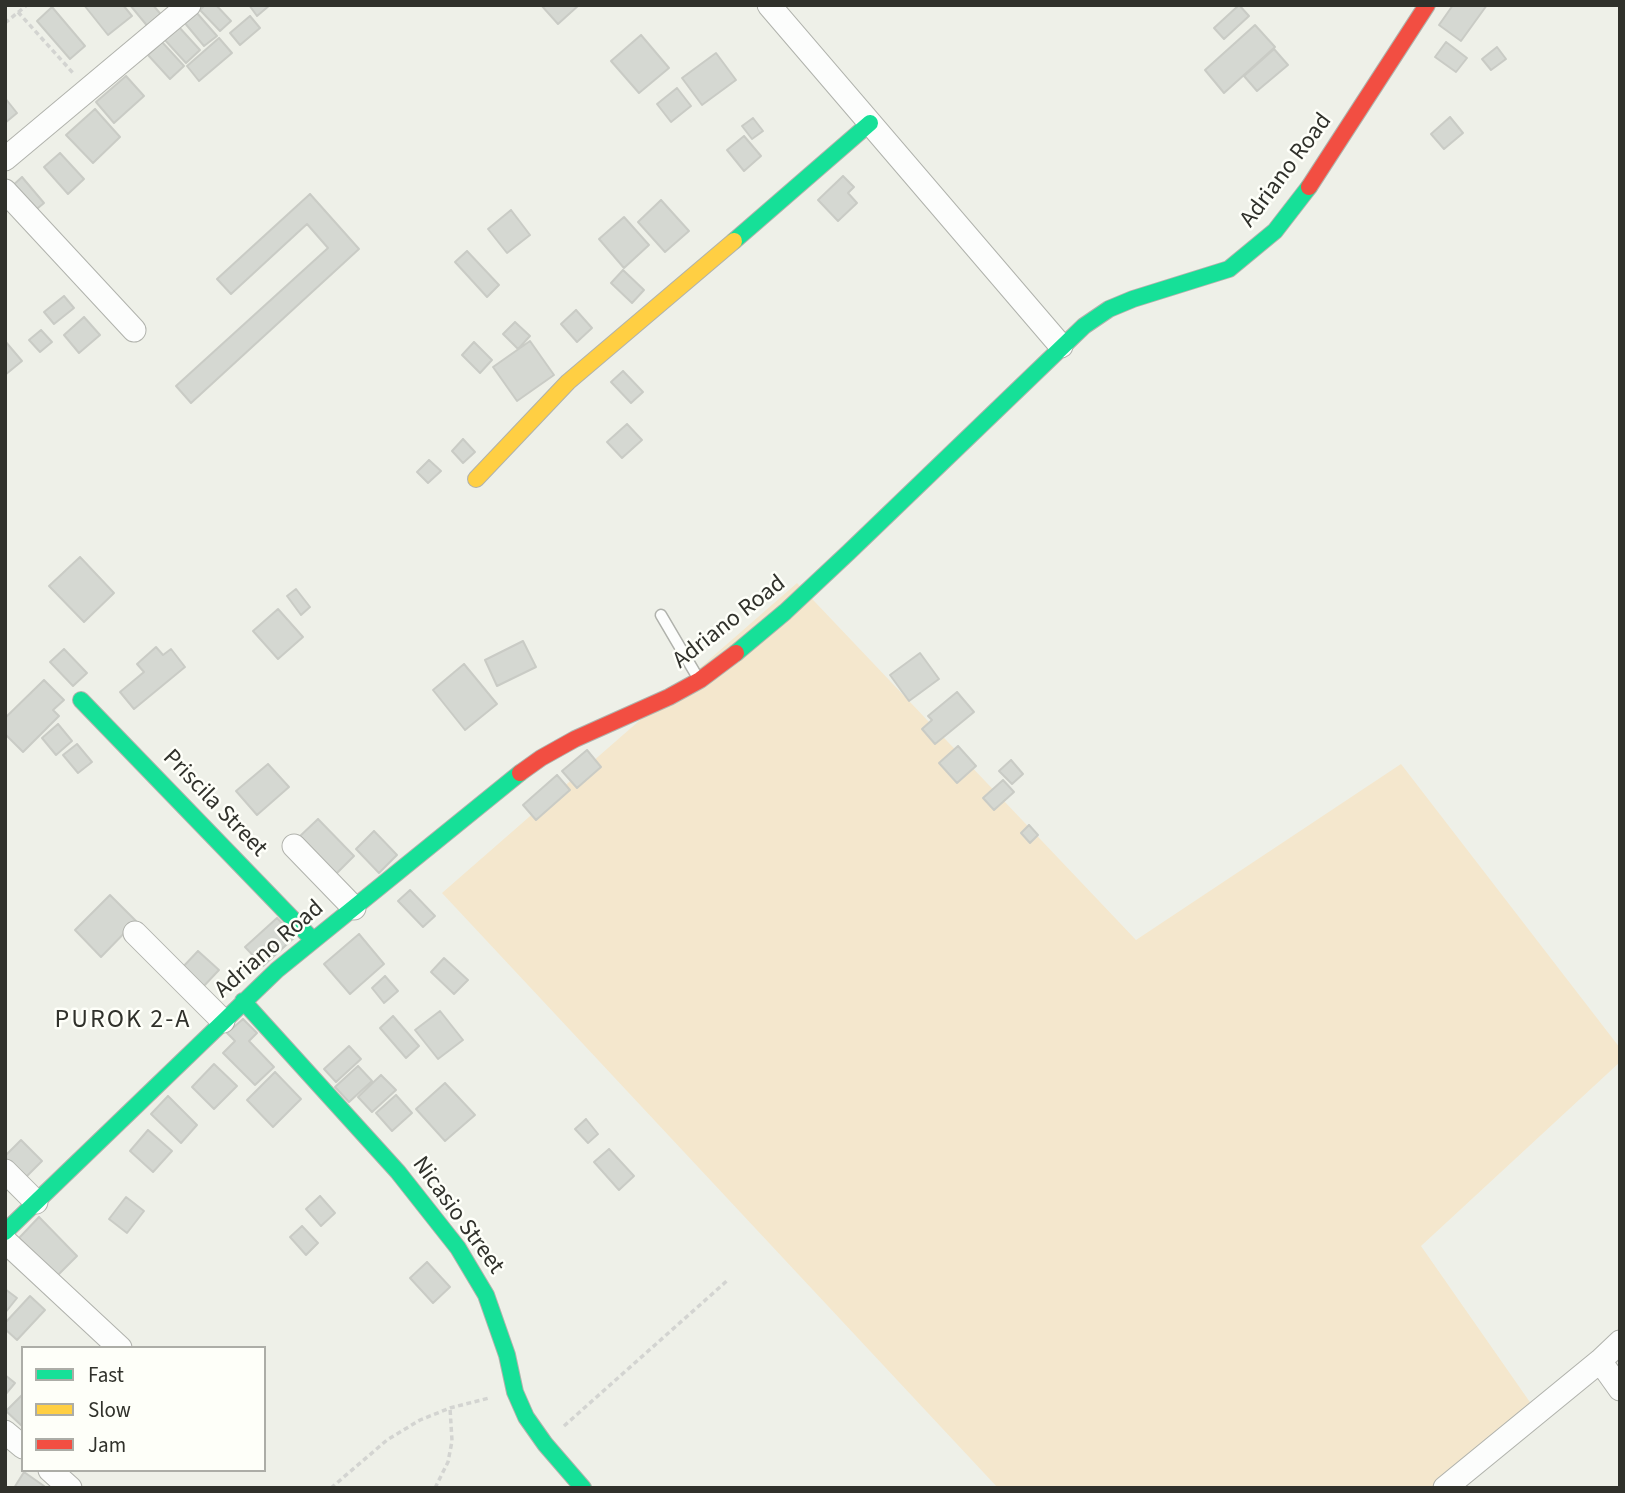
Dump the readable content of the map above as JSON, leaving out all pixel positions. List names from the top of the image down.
{
  "streets": {
    "street": ["Adriano Road", "Priscila Street", "Nicasio Street"]
  },
  "crossings": [
    ["Adriano Road", "Priscila Street"],
    ["Adriano Road", "Nicasio Street"]
  ],
  "districts": ["PUROK 2-A"],
  "legend": ["Fast", "Slow", "Jam"]
}
